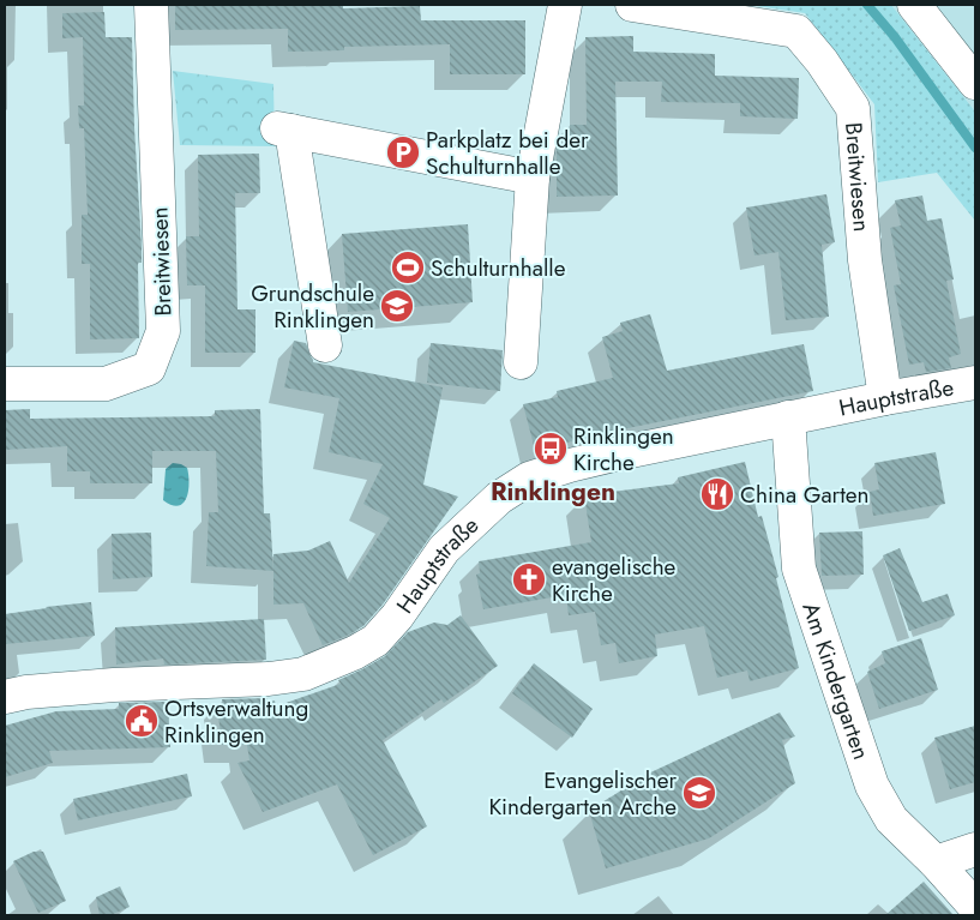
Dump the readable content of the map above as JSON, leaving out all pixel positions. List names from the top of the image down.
{
  "streets": {
    "street": ["Breitwiesen", "Hauptstraße", "Am Kindergarten"]
  },
  "crossings": [
    ["Breitwiesen", "Hauptstraße"],
    ["Hauptstraße", "Am Kindergarten"]
  ],
  "districts": ["Rinklingen"],
  "places": {
    "parking": ["Parkplatz bei der Schulturnhalle"],
    "sports": ["Schulturnhalle"],
    "school or university": ["Grundschule Rinklingen", "Evangelischer Kindergarten Arche"],
    "bus stop": ["Rinklingen Kirche"],
    "restaurant": ["China Garten"],
    "church": ["evangelische Kirche"],
    "public building": ["Ortsverwaltung Rinklingen"]
  }
}
